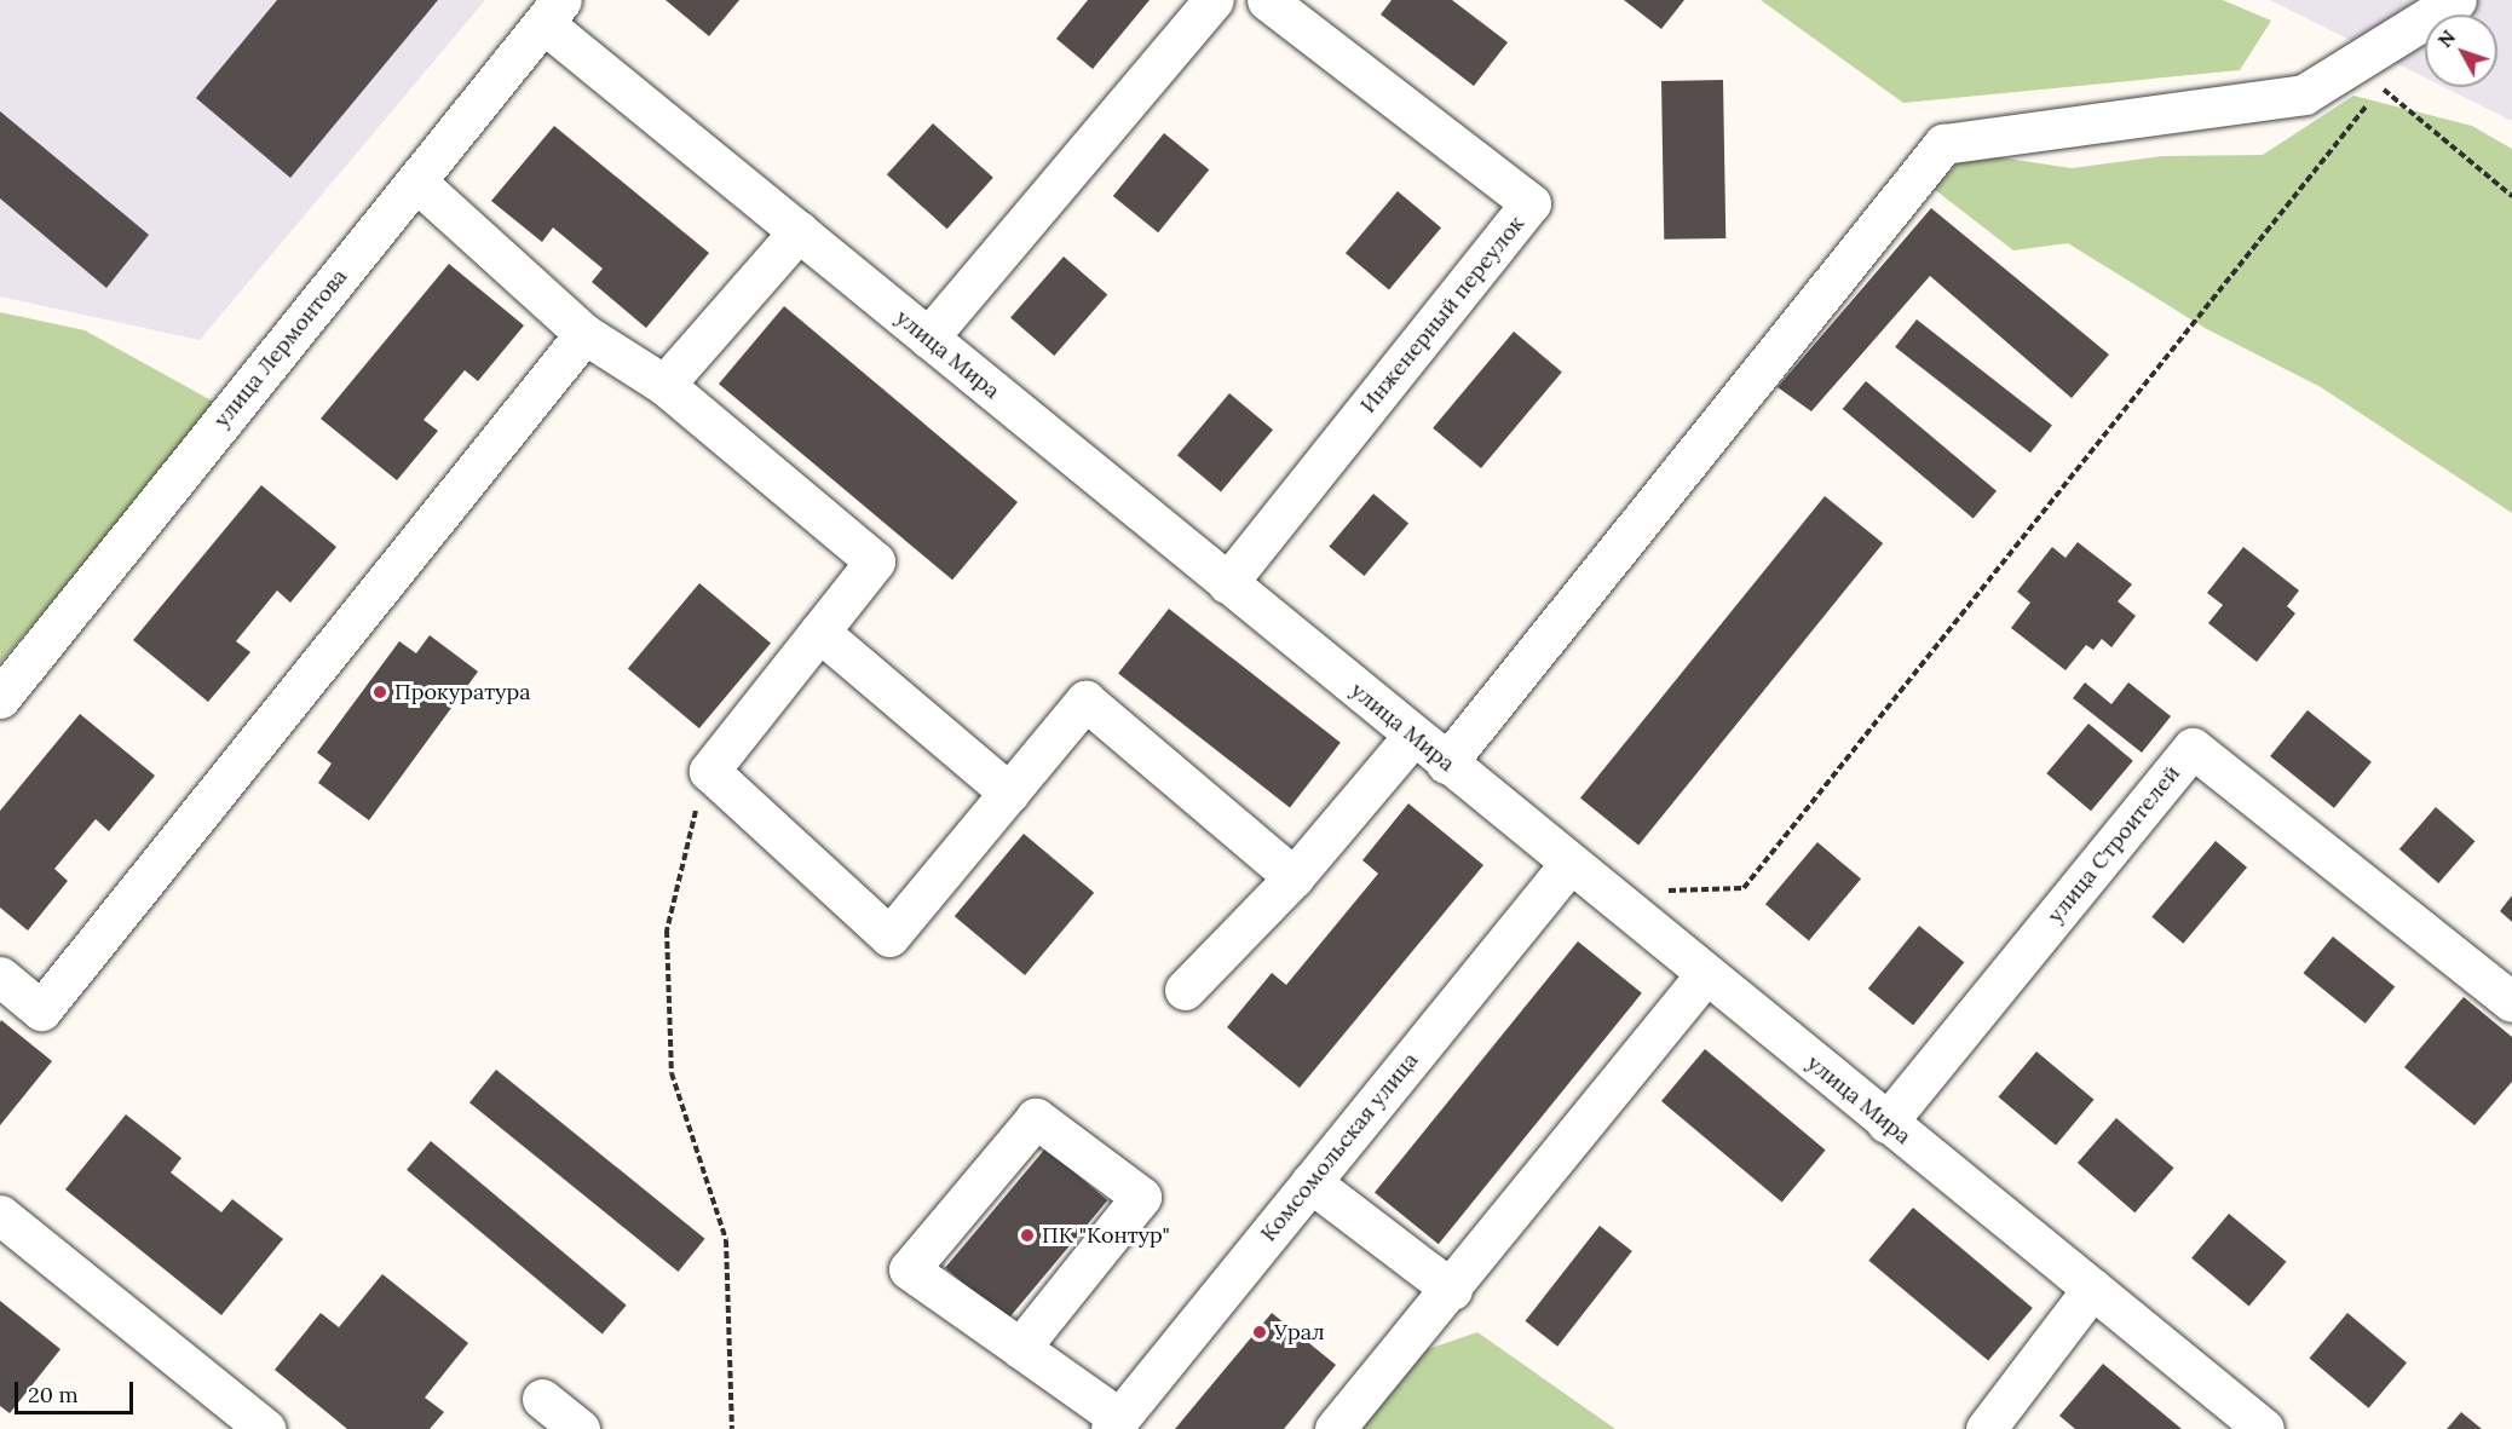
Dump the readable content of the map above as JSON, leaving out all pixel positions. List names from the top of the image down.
{
  "streets": {
    "street": [
      "Инженерный переулок",
      "улица Лермонтова",
      "улица Мира",
      "улица Строителей",
      "Комсомольская улица"
    ]
  },
  "crossings": [
    ["Инженерный переулок", "улица Мира"],
    ["улица Лермонтова", "улица Мира"],
    ["улица Мира", "улица Строителей"],
    ["улица Мира", "Комсомольская улица"]
  ],
  "places": ["Прокуратура", "ПК \"Контур\"", "Урал"],
  "scale_bar": "20 m",
  "north": "top left"
}
